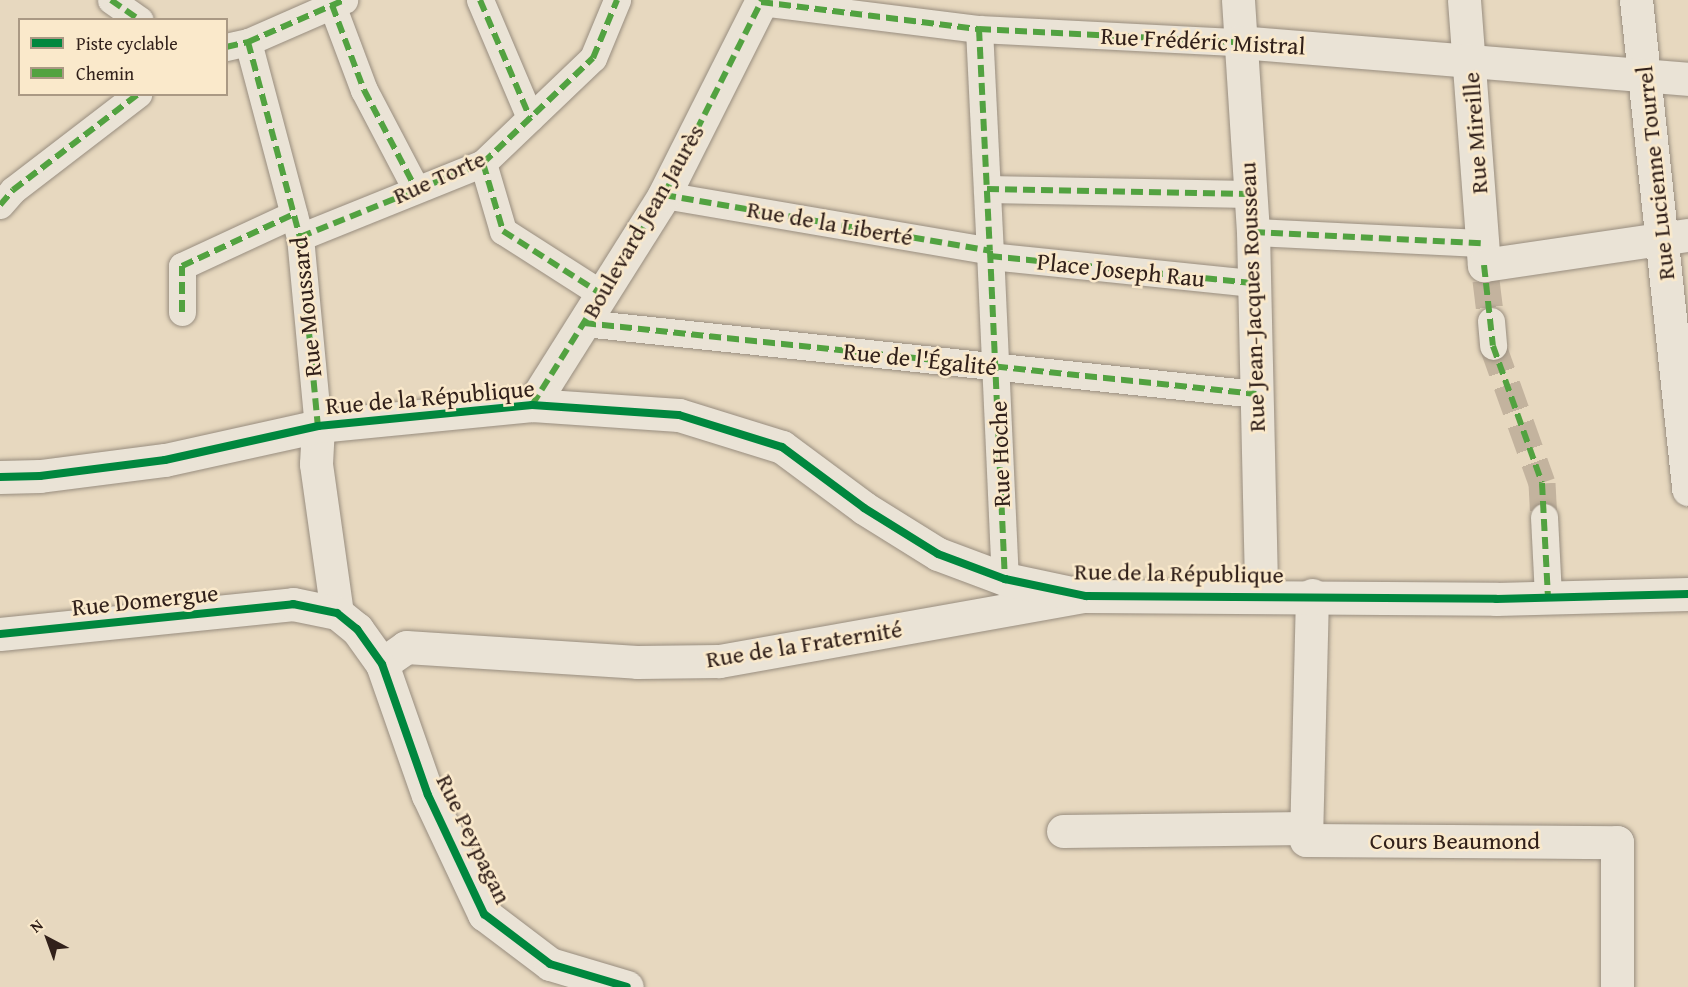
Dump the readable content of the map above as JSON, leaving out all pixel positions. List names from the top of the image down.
{
  "streets": {
    "street": [
      "Rue Frédéric Mistral",
      "Rue Mireille",
      "Rue Lucienne Tourrel",
      "Rue Torte",
      "Boulevard Jean Jaurès",
      "Rue de la Liberté",
      "Place Joseph Rau",
      "Rue Jean-Jacques Rousseau",
      "Rue Moussard",
      "Rue de l'Égalité",
      "Rue de la République",
      "Rue Hoche",
      "Rue Domergue",
      "Rue de la Fraternité",
      "Rue Peypagan",
      "Cours Beaumond"
    ]
  },
  "crossings": [
    ["Rue Frédéric Mistral", "Rue Mireille"],
    ["Rue Frédéric Mistral", "Rue Lucienne Tourrel"],
    ["Rue Frédéric Mistral", "Boulevard Jean Jaurès"],
    ["Rue Frédéric Mistral", "Rue Jean-Jacques Rousseau"],
    ["Rue Frédéric Mistral", "Rue Hoche"],
    ["Rue Torte", "Rue Moussard"],
    ["Boulevard Jean Jaurès", "Rue de la Liberté"],
    ["Boulevard Jean Jaurès", "Rue de l'Égalité"],
    ["Boulevard Jean Jaurès", "Rue de la République"],
    ["Rue de la Liberté", "Place Joseph Rau"],
    ["Rue de la Liberté", "Rue Hoche"],
    ["Place Joseph Rau", "Rue Jean-Jacques Rousseau"],
    ["Place Joseph Rau", "Rue Hoche"],
    ["Rue Jean-Jacques Rousseau", "Rue de l'Égalité"],
    ["Rue Jean-Jacques Rousseau", "Rue de la République"],
    ["Rue Moussard", "Rue de la République"],
    ["Rue Moussard", "Rue Domergue"],
    ["Rue Moussard", "Rue Peypagan"],
    ["Rue de l'Égalité", "Rue Hoche"],
    ["Rue de la République", "Rue Hoche"],
    ["Rue de la République", "Rue de la Fraternité"],
    ["Rue Domergue", "Rue Peypagan"],
    ["Rue de la Fraternité", "Rue Peypagan"]
  ],
  "legend": ["Piste cyclable", "Chemin"],
  "north": "top left"
}
